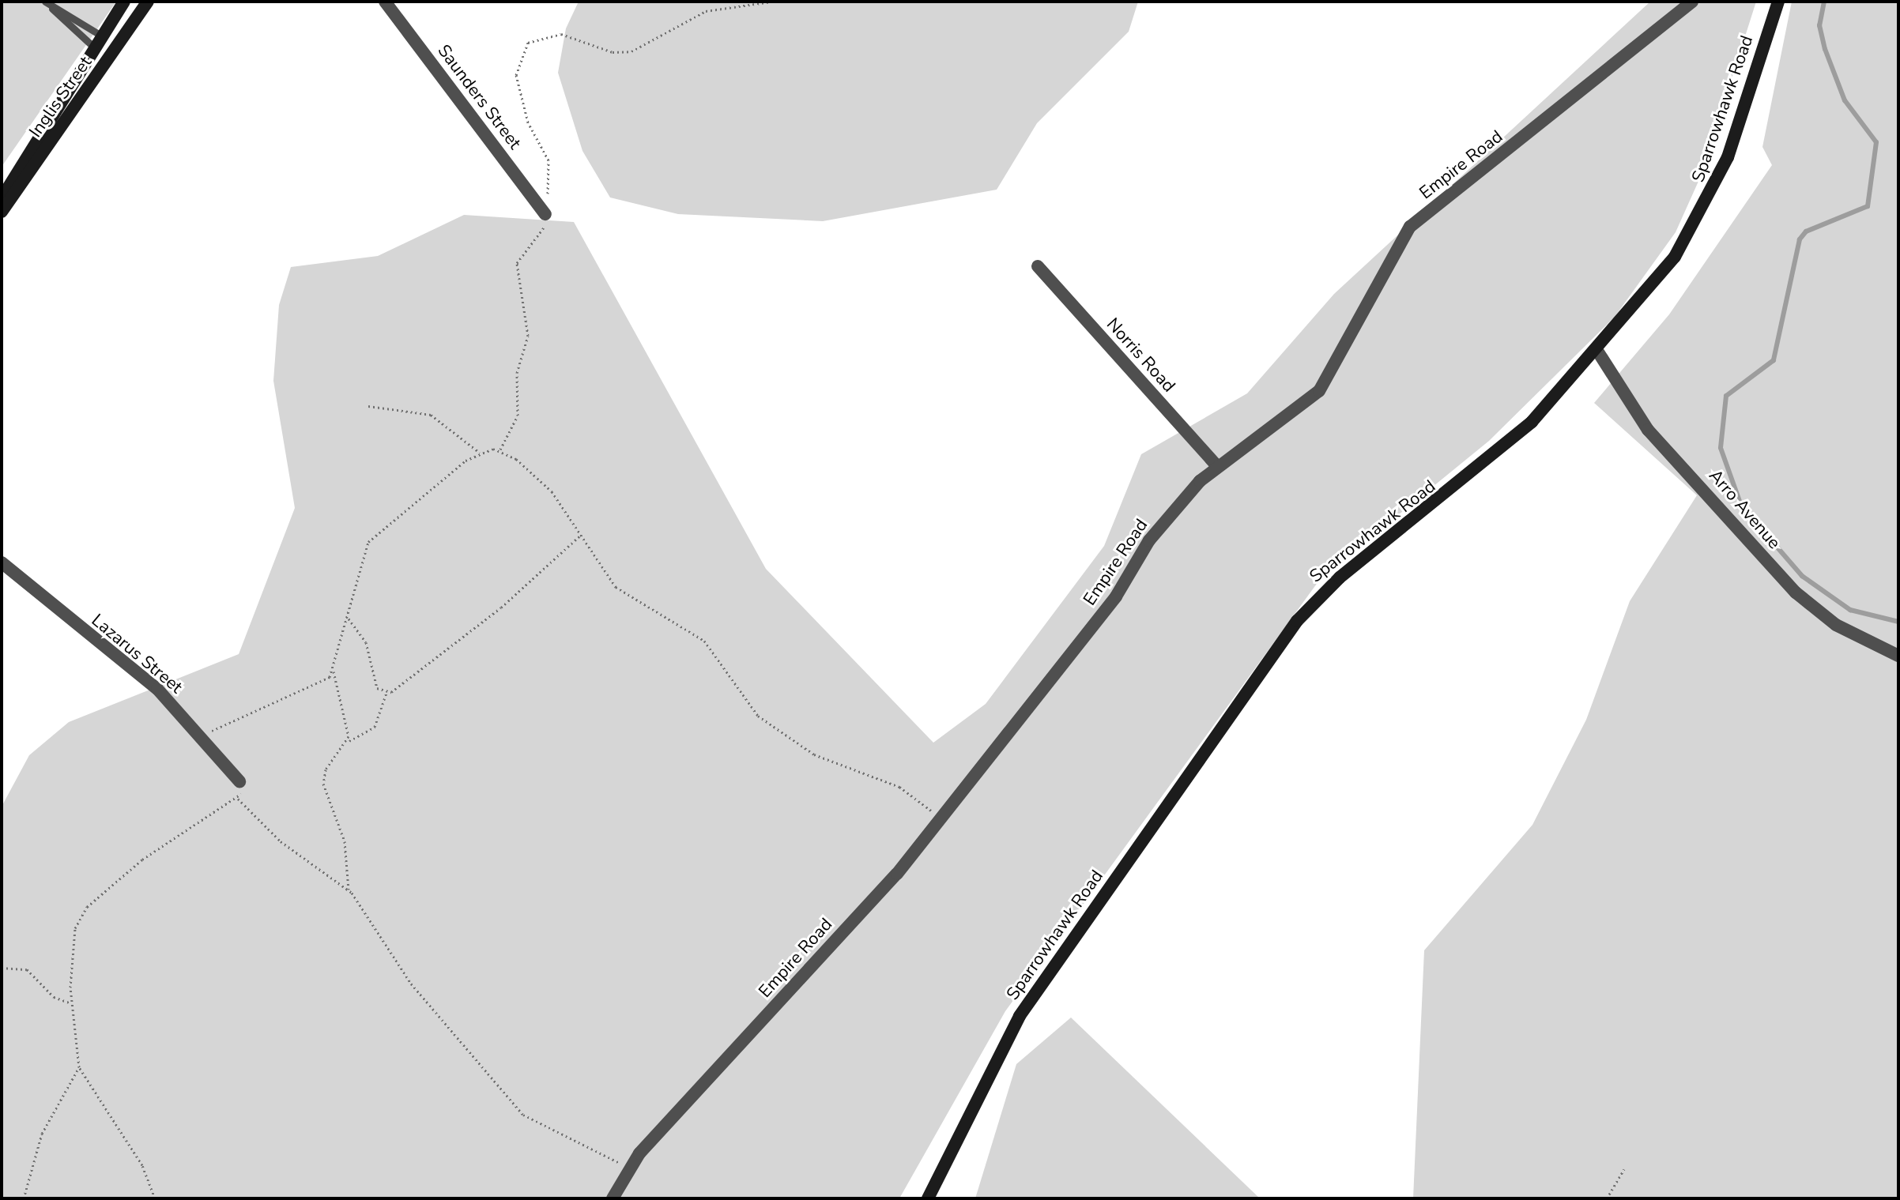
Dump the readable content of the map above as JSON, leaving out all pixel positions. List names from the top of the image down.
{
  "streets": {
    "street": [
      "Inglis Street",
      "Saunders Street",
      "Sparrowhawk Road",
      "Empire Road",
      "Norris Road",
      "Arro Avenue",
      "Lazarus Street"
    ]
  },
  "crossings": [
    ["Sparrowhawk Road", "Arro Avenue"],
    ["Empire Road", "Norris Road"]
  ]
}
